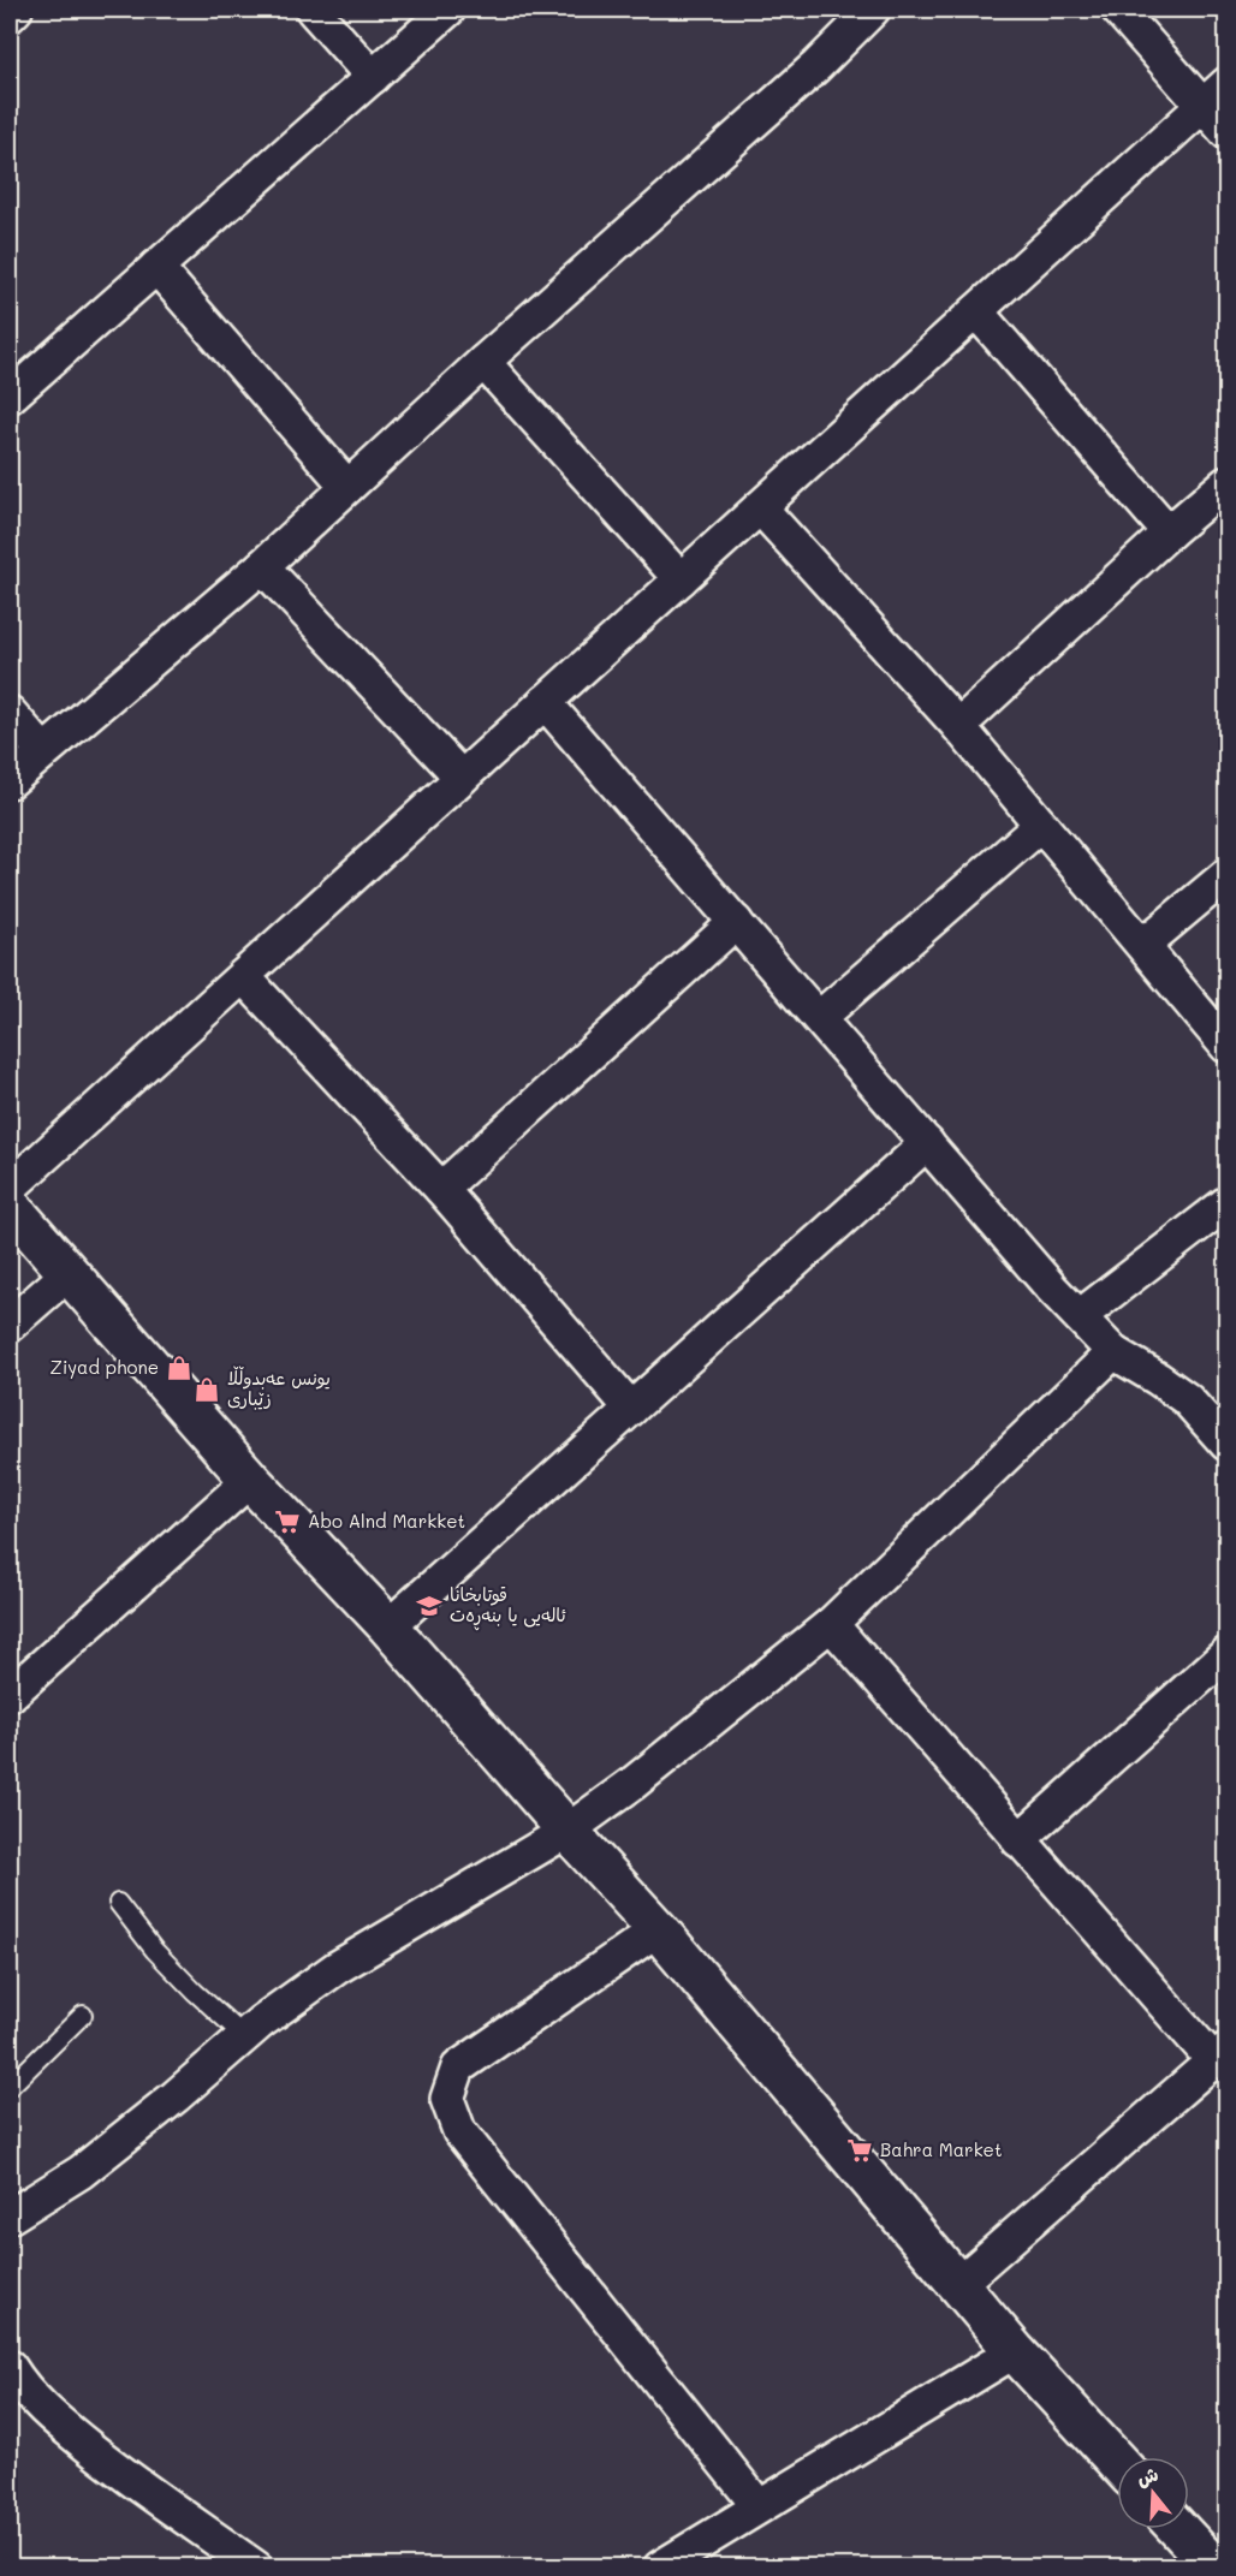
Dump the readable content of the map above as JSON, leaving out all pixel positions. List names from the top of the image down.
{
  "places": {
    "shop": ["Ziyad phone", "یونس عەبدوڵڵا زێباری"],
    "supermarket": ["Abo Alnd Markket", "Bahra Market"],
    "school or university": ["قوتابخانا ئالەیی یا بنەڕەت"]
  },
  "north": "top"
}
